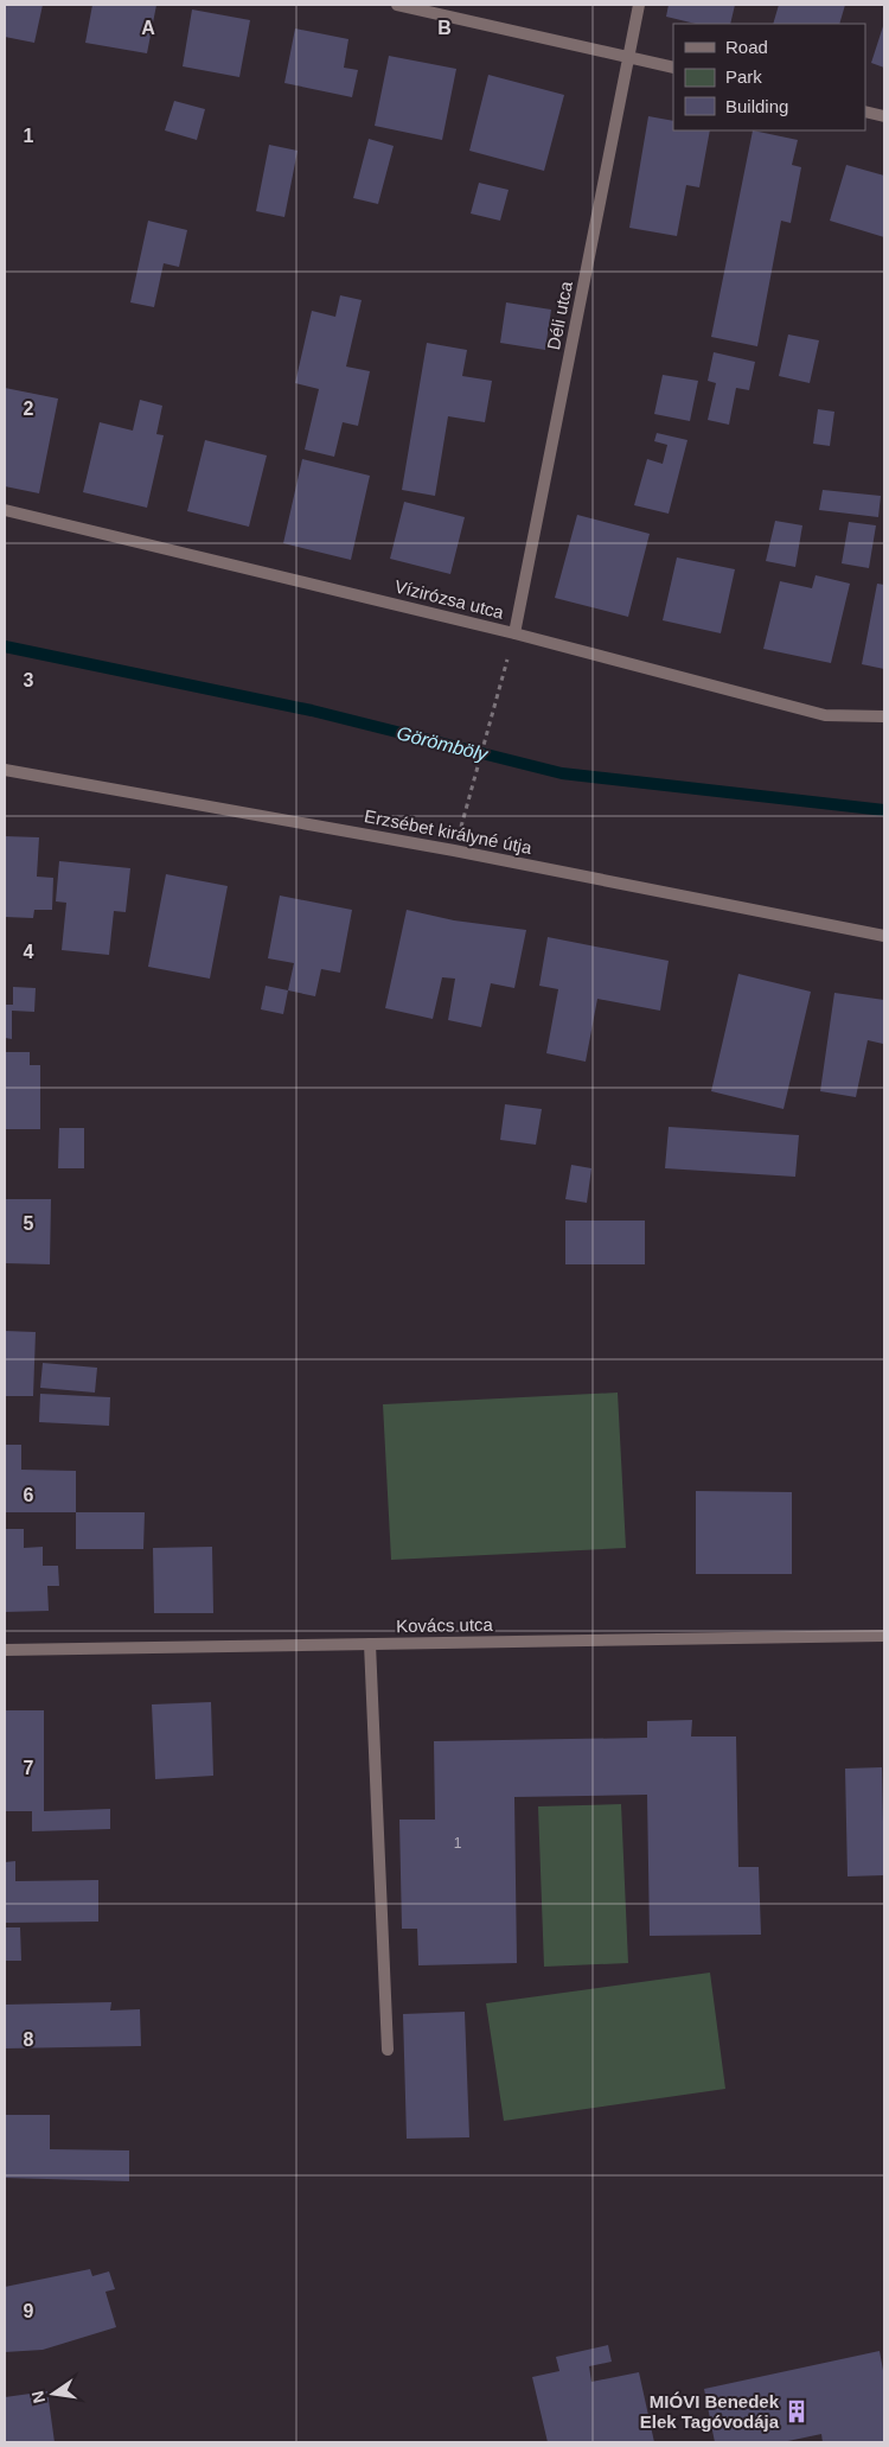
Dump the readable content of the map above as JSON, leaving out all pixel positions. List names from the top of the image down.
{
  "streets": {
    "street": [
      "Déli utca",
      "Vízirózsa utca",
      "Erzsébet királyné útja",
      "Kovács utca"
    ]
  },
  "crossings": [
    ["Déli utca", "Vízirózsa utca"]
  ],
  "water": ["Görömböly"],
  "places": {
    "building": ["MIÓVI Benedek Elek Tagóvodája"]
  },
  "house_numbers": ["1"],
  "legend": ["Road", "Park", "Building"],
  "north": "left",
  "grid": {
    "columns": ["A", "B"],
    "rows": [
      "1",
      "2",
      "3",
      "4",
      "5",
      "6",
      "7",
      "8",
      "9"
    ]
  }
}
